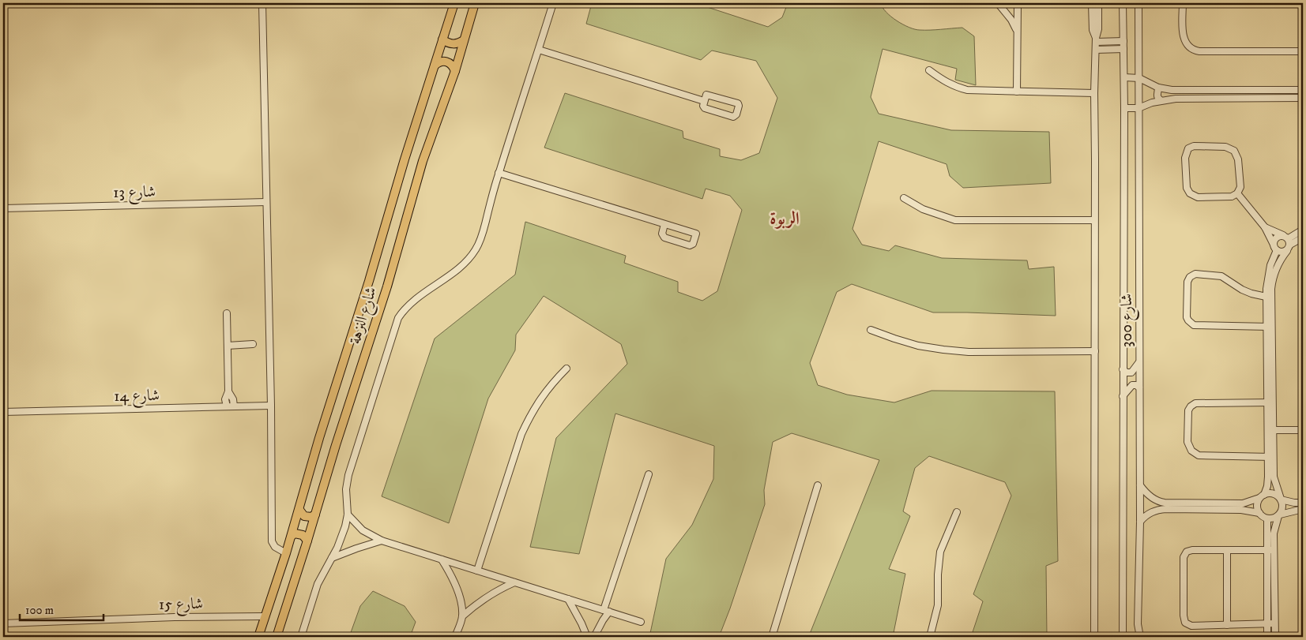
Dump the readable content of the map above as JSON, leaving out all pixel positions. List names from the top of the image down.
{
  "streets": {
    "main road": ["شارع النزهة"],
    "street": [
      "شارع 13",
      "شارع 300",
      "شارع 14",
      "شارع 15"
    ]
  },
  "crossings": [
    ["شارع النزهة", "شارع 15"]
  ],
  "districts": ["الربوة"],
  "scale_bar": "100 m"
}
